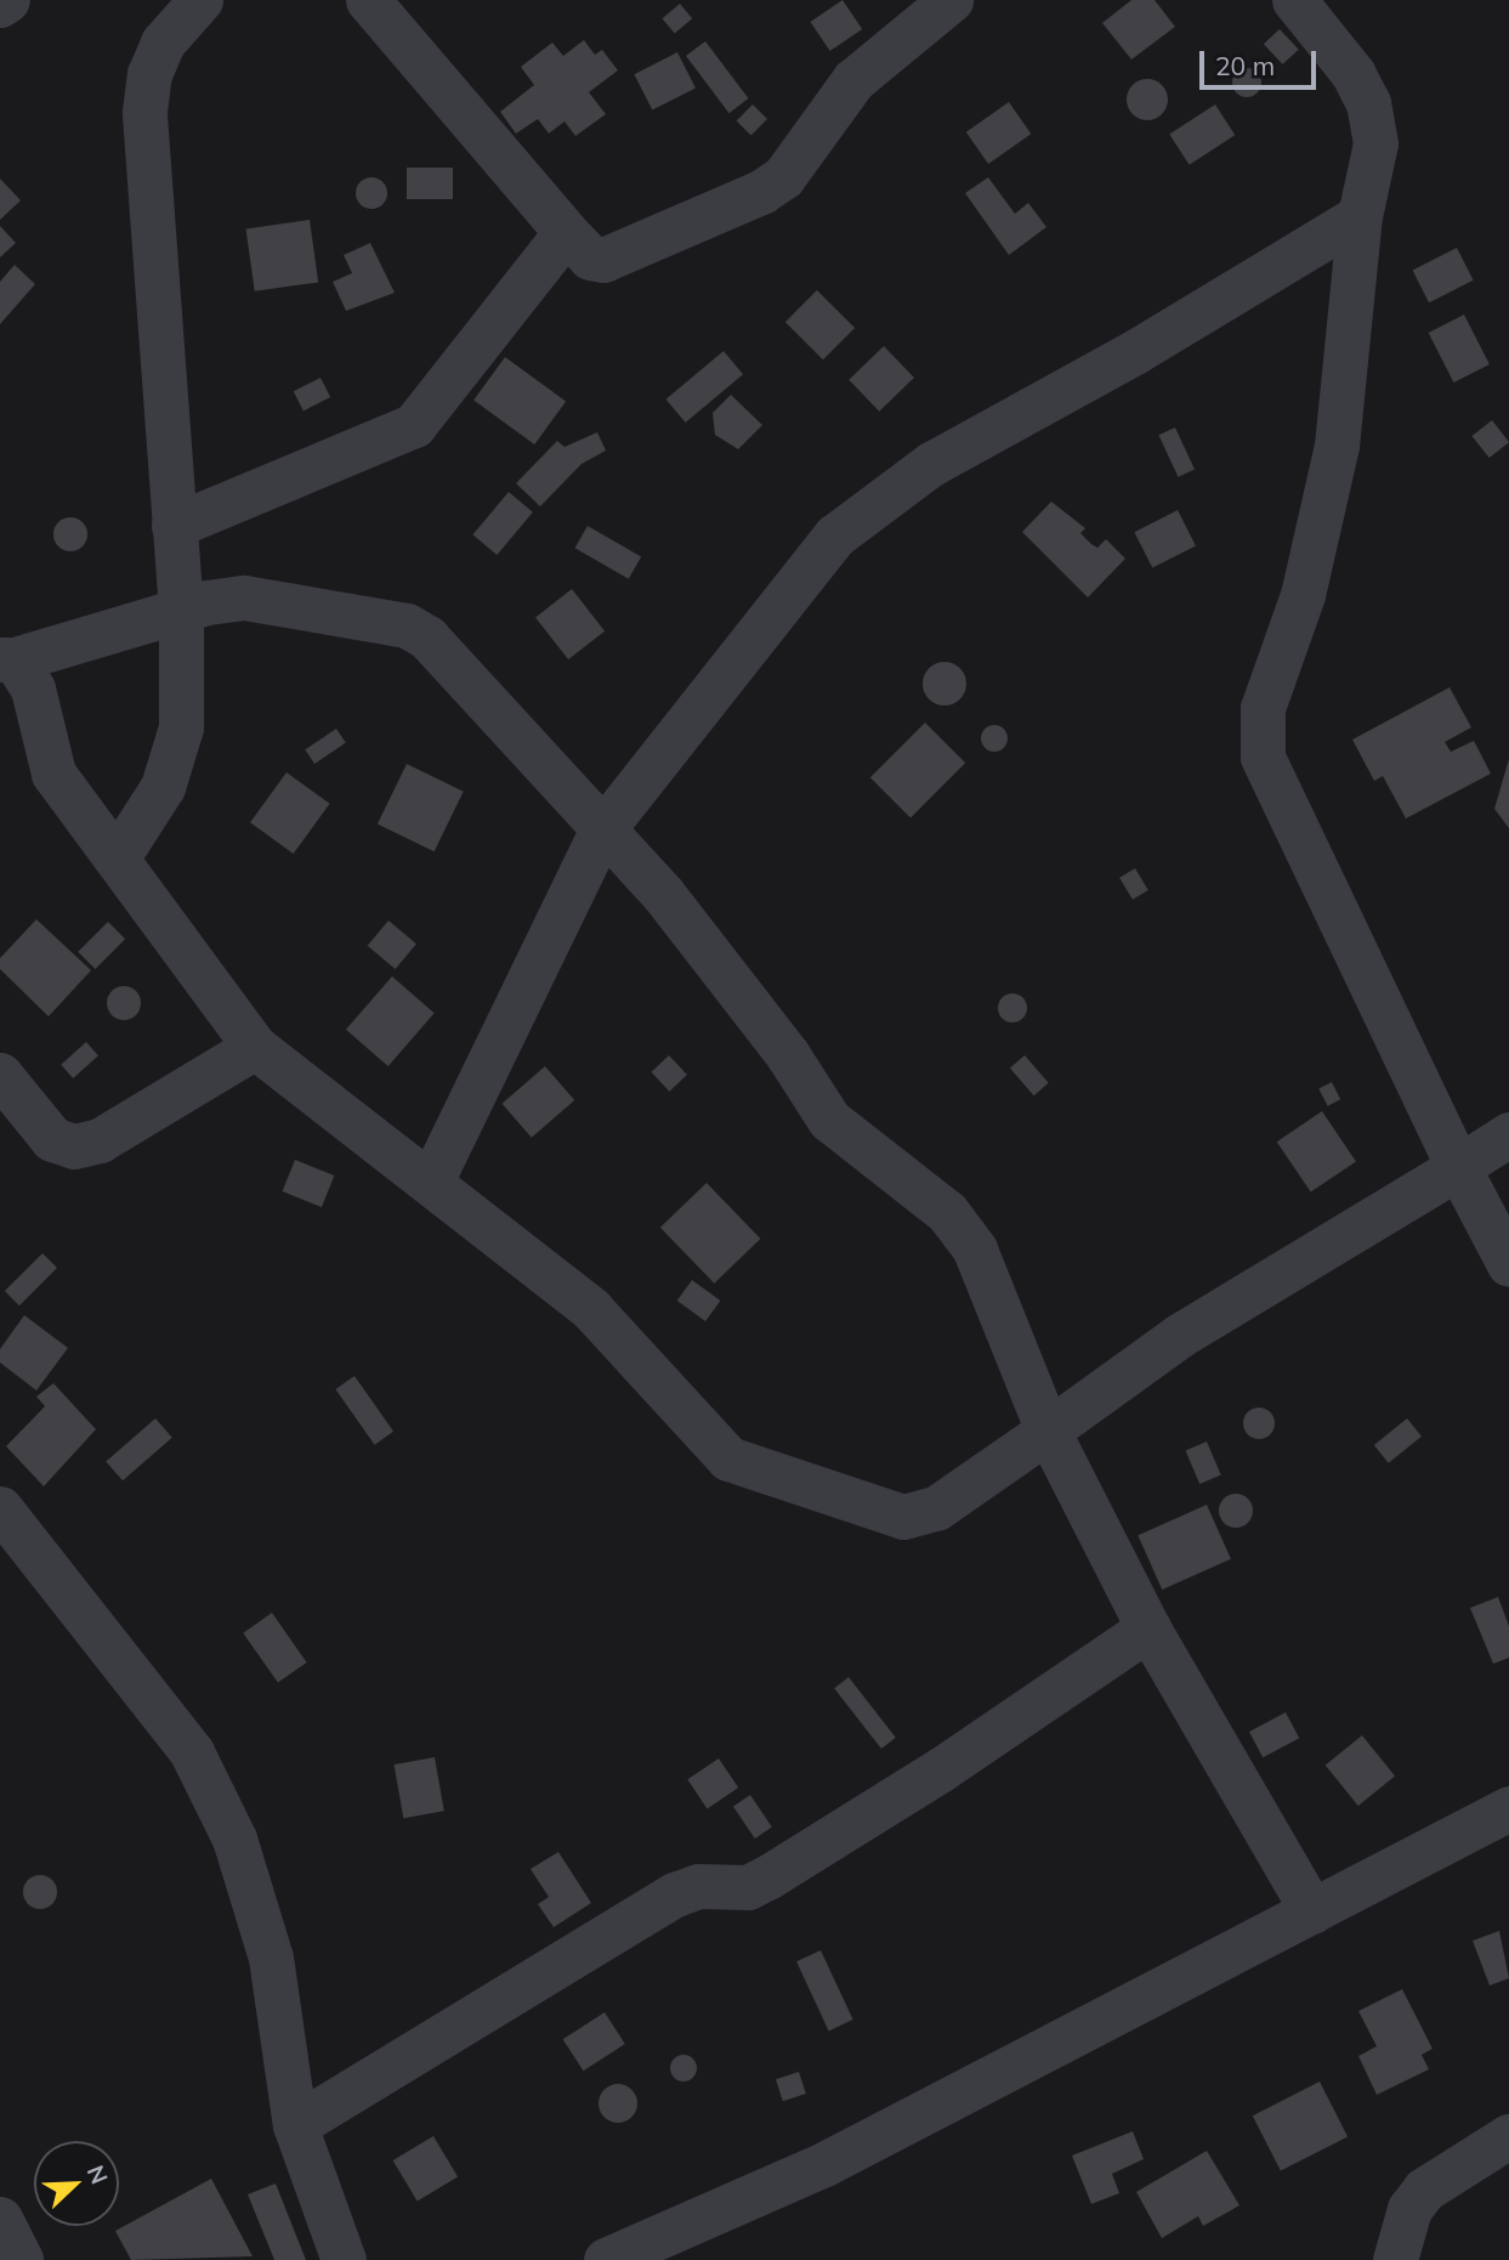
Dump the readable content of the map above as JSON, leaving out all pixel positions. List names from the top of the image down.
{
  "scale_bar": "20 m",
  "north": "top right"
}
